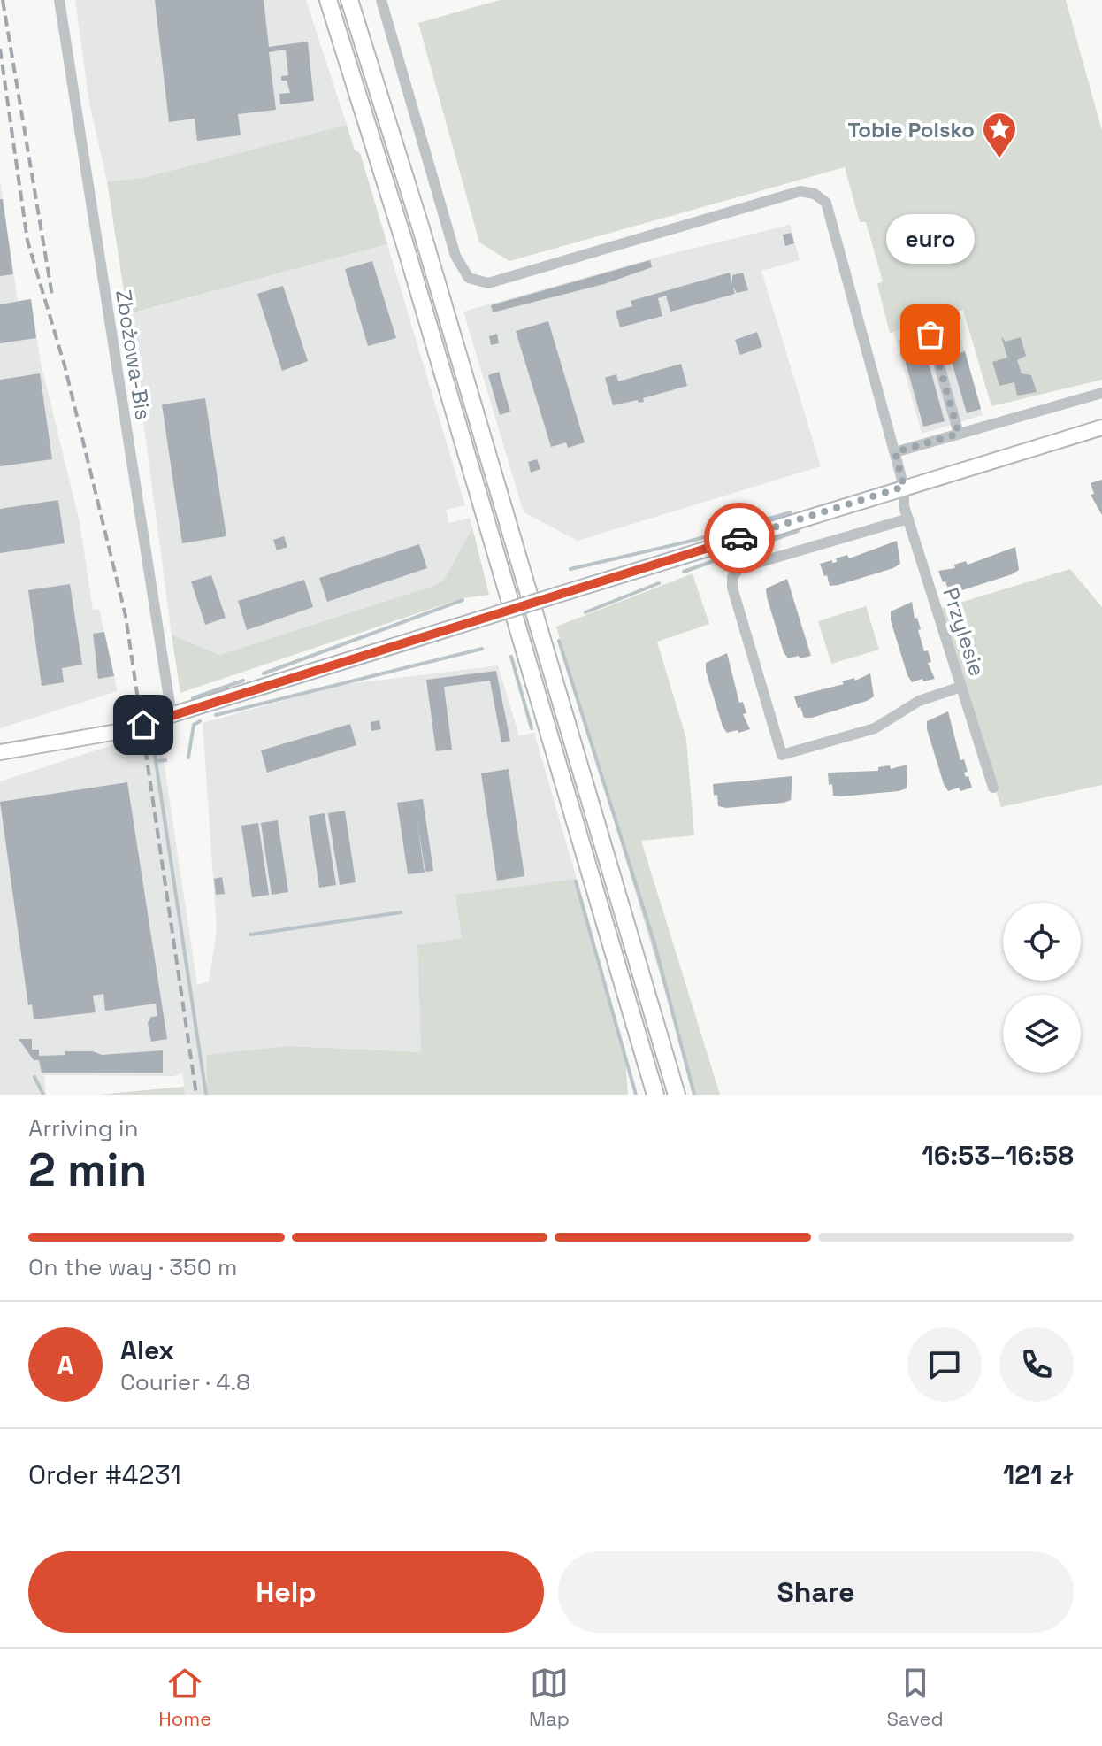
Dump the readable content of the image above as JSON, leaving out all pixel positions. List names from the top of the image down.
{
  "streets": {
    "street": ["Zbożowa-Bis", "Przylesie"]
  },
  "places": {
    "place": ["Tobie Polsko"],
    "other": ["euro"]
  },
  "page": {
    "bubble": "euro",
    "heading": ["2 min", "Arriving in", "16:53–16:58"],
    "panel": [
      "Alex",
      "Courier · 4.8",
      "Order #4231",
      "121 zł"
    ],
    "bar": "On the way · 350 m",
    "round": "A",
    "buttons": ["Help", "Share"],
    "tabs": ["Home", "Map", "Saved"]
  }
}
